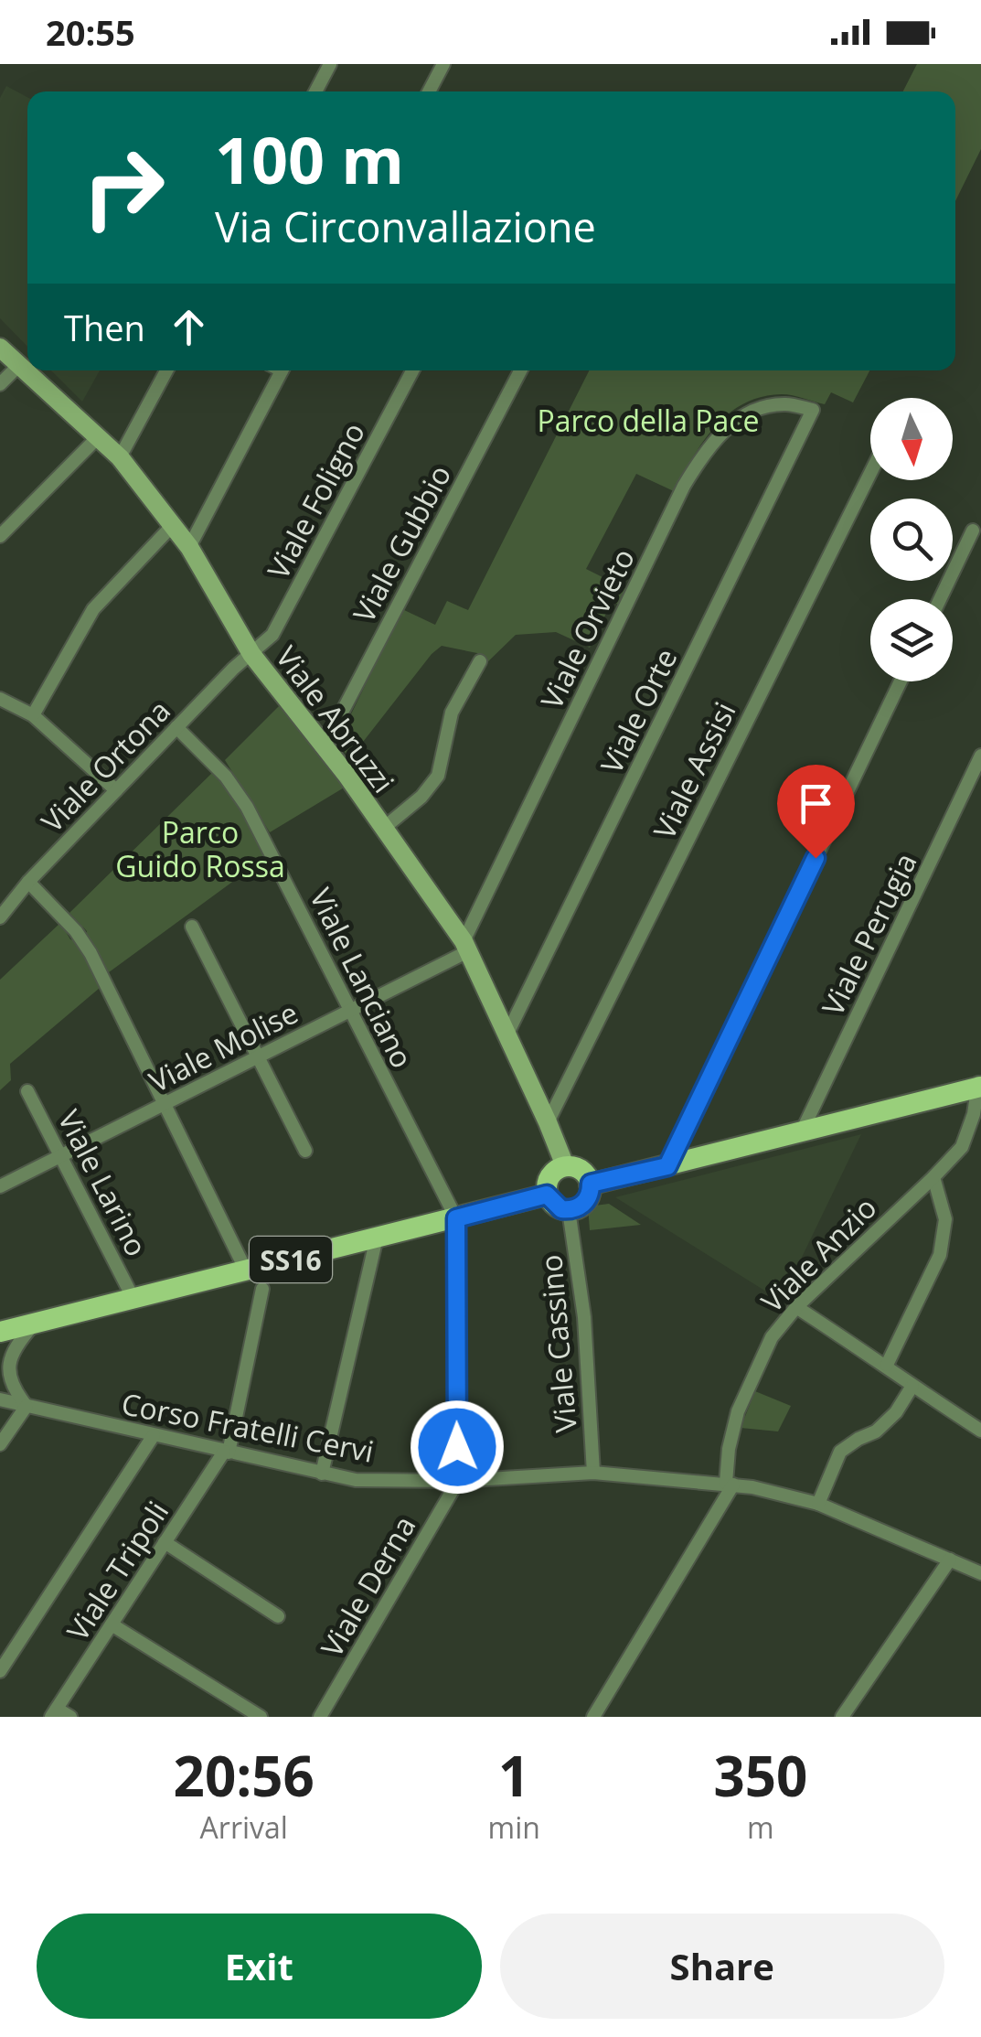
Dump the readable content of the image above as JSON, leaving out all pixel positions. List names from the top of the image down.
{
  "streets": {
    "main road": ["SS16"],
    "street": [
      "Viale Foligno",
      "Viale Gubbio",
      "Viale Orvieto",
      "Viale Orte",
      "Viale Abruzzi",
      "Viale Ortona",
      "Viale Assisi",
      "Viale Perugia",
      "Viale Lanciano",
      "Viale Molise",
      "Viale Larino",
      "Viale Anzio",
      "Viale Cassino",
      "Corso Fratelli Cervi",
      "Viale Tripoli",
      "Viale Derna"
    ]
  },
  "crossings": [
    ["Viale Foligno", "Viale Abruzzi"],
    ["Viale Foligno", "Viale Ortona"],
    ["Viale Gubbio", "Viale Abruzzi"],
    ["Viale Orvieto", "Viale Orte"],
    ["Viale Orvieto", "Viale Abruzzi"],
    ["Viale Orvieto", "Viale Molise"],
    ["Viale Orte", "Viale Abruzzi"],
    ["Viale Abruzzi", "Viale Ortona"],
    ["Viale Abruzzi", "Viale Assisi"],
    ["Viale Abruzzi", "Viale Molise"],
    ["Viale Abruzzi", "SS16"],
    ["Viale Abruzzi", "Viale Cassino"],
    ["Viale Ortona", "Viale Lanciano"],
    ["Viale Lanciano", "Viale Molise"],
    ["Viale Lanciano", "SS16"],
    ["Viale Molise", "Viale Larino"],
    ["Viale Larino", "SS16"],
    ["Viale Anzio", "Corso Fratelli Cervi"],
    ["SS16", "Viale Cassino"],
    ["Viale Cassino", "Corso Fratelli Cervi"],
    ["Corso Fratelli Cervi", "Viale Tripoli"],
    ["Corso Fratelli Cervi", "Viale Derna"]
  ],
  "parks": ["Parco della Pace", "Parco Guido Rossa"],
  "north": "bottom",
  "page": {
    "status": "20:55",
    "turn": ["100 m", "Via Circonvallazione"],
    "then": "Then",
    "eta": [
      "20:56",
      "Arrival",
      "1",
      "min",
      "350",
      "m"
    ],
    "buttons": ["Exit", "Share"]
  }
}
